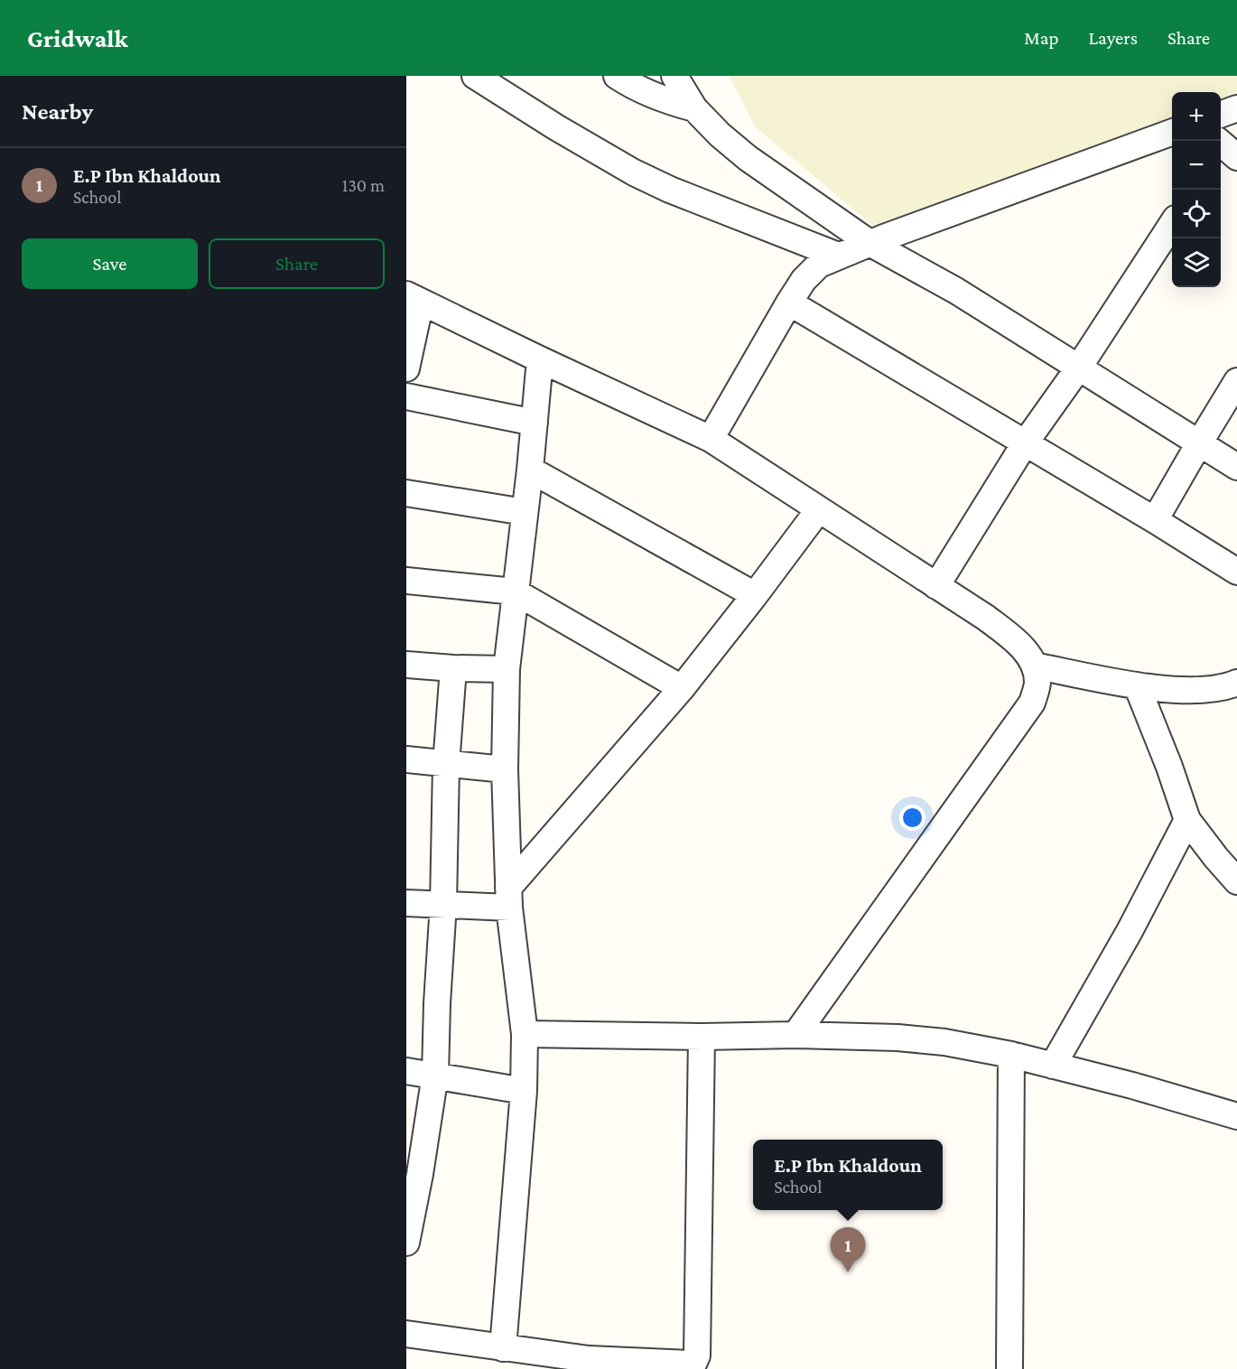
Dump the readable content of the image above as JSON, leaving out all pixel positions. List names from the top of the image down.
{
  "page": {
    "header": "Gridwalk",
    "nav": ["Map", "Layers", "Share"],
    "heading": "Nearby",
    "map_buttons": ["+", "−"],
    "list": [
      {
        "mark": "1",
        "name": "E.P Ibn Khaldoun",
        "note": "School",
        "value": "130 m"
      }
    ],
    "buttons": ["Save", "Share"],
    "popup": ["E.P Ibn Khaldoun", "School"],
    "pins": "1"
  }
}
